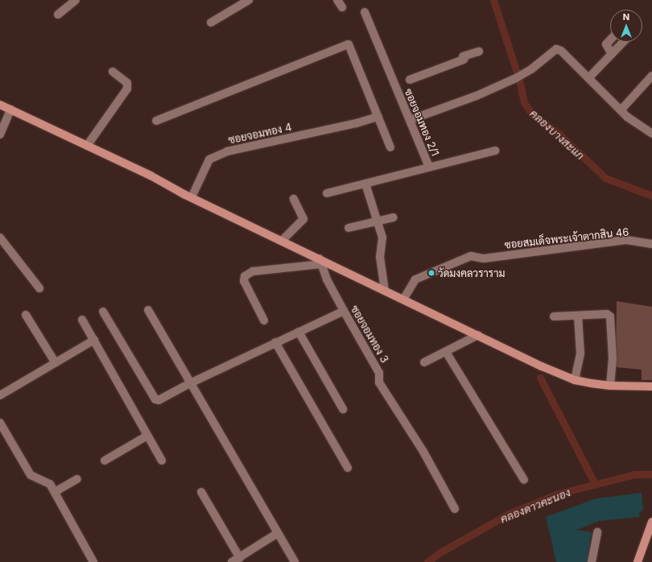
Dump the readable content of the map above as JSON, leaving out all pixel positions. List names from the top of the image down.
{
  "streets": {
    "street": [
      "ซอยจอมทอง 2/1",
      "ซอยจอมทอง 4",
      "ซอยสมเด็จพระเจ้าตากสิน 46",
      "ซอยจอมทอง 3"
    ]
  },
  "water": ["คลองบางสะแก", "คลองดาวคะนอง"],
  "places": ["วัดมงคลวราราม"],
  "north": "top"
}
